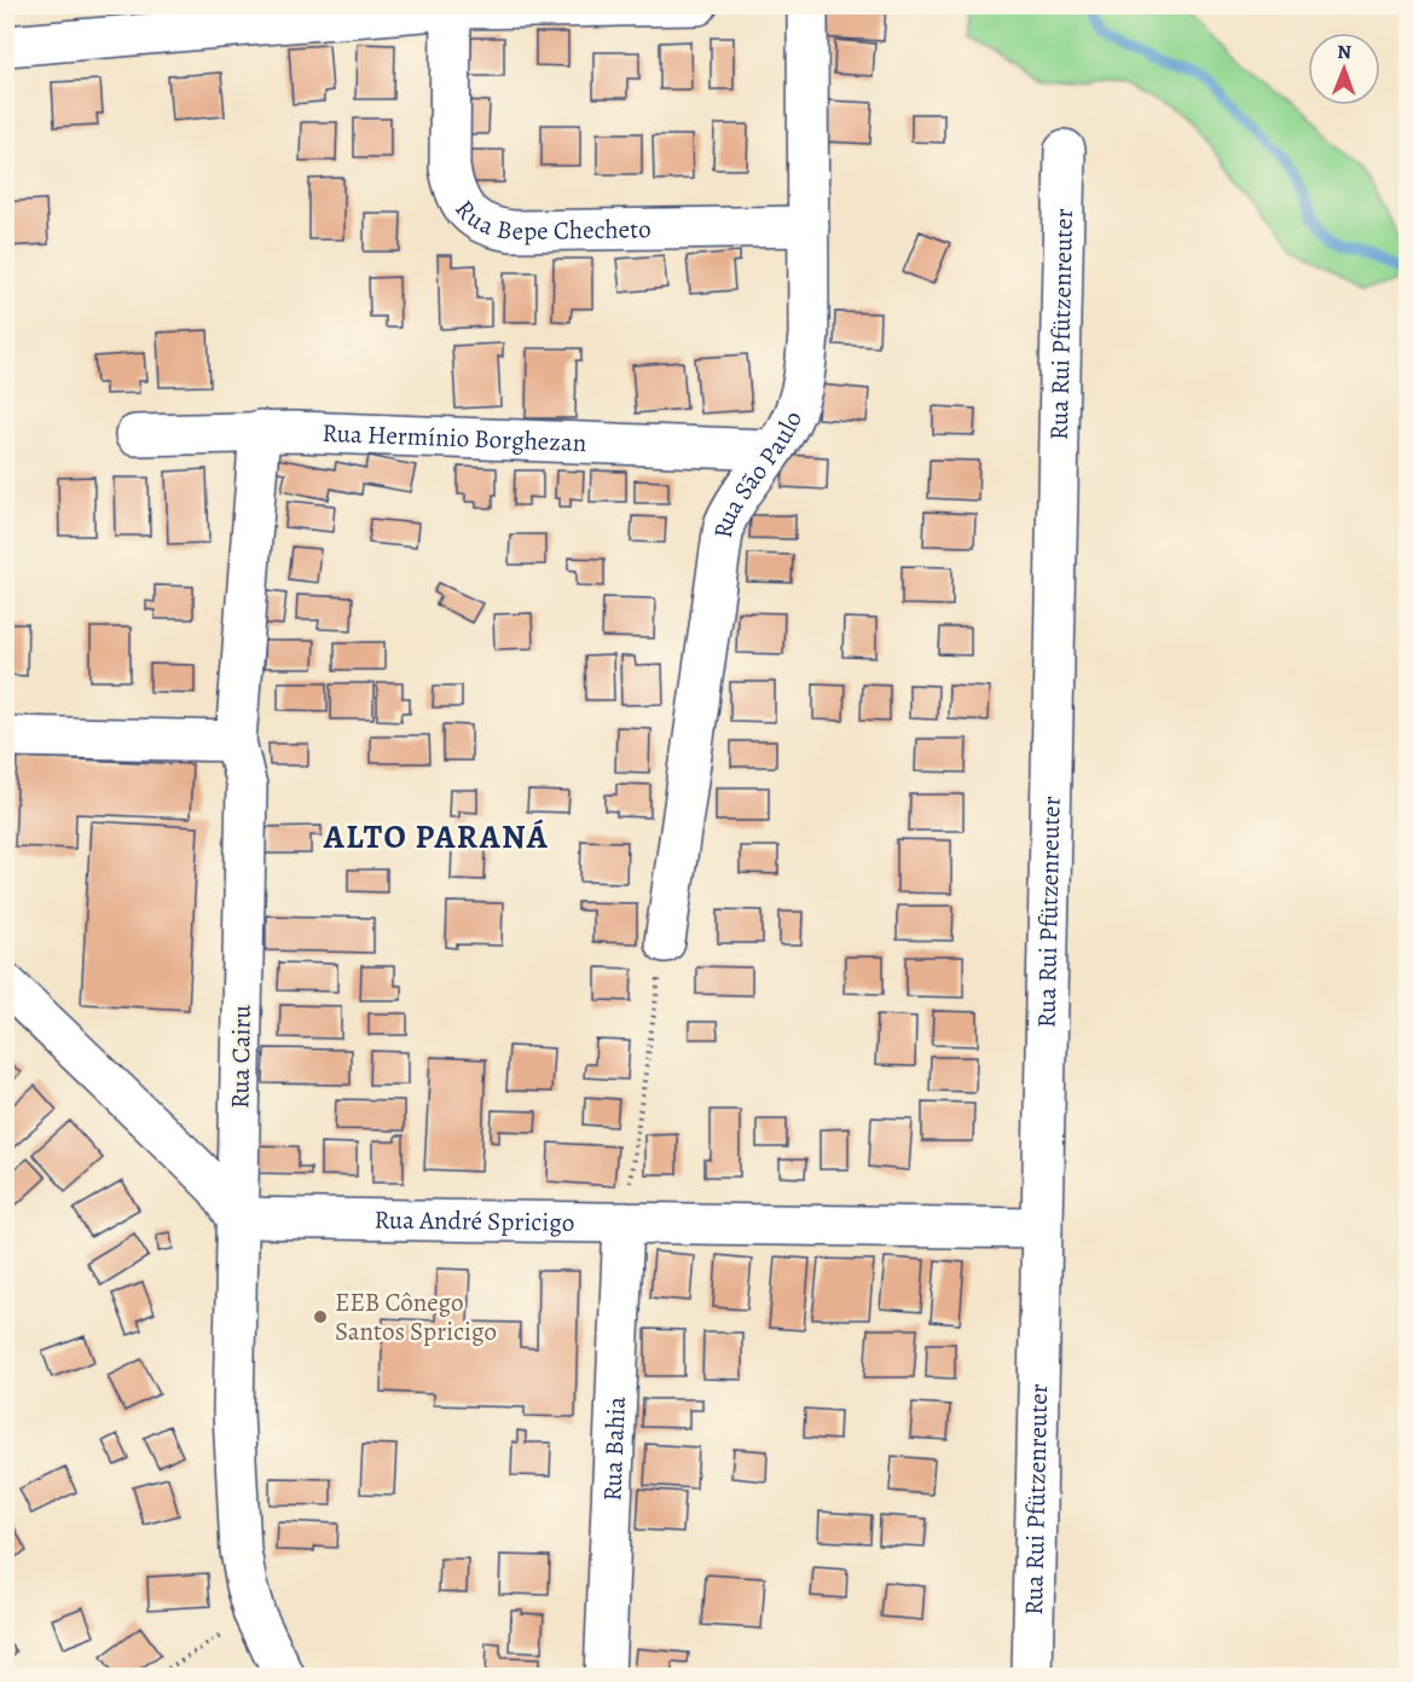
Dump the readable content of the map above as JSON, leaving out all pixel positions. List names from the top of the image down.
{
  "streets": {
    "street": [
      "Rua Bepe Checheto",
      "Rua Rui Pfützenreuter",
      "Rua Hermínio Borghezan",
      "Rua São Paulo",
      "Rua Cairu",
      "Rua André Spricigo",
      "Rua Bahia"
    ]
  },
  "crossings": [
    ["Rua Bepe Checheto", "Rua São Paulo"],
    ["Rua Rui Pfützenreuter", "Rua André Spricigo"],
    ["Rua Hermínio Borghezan", "Rua São Paulo"],
    ["Rua Hermínio Borghezan", "Rua Cairu"],
    ["Rua Cairu", "Rua André Spricigo"],
    ["Rua André Spricigo", "Rua Bahia"]
  ],
  "districts": ["ALTO PARANÁ"],
  "places": ["EEB Cônego Santos Spricigo"],
  "north": "top"
}
